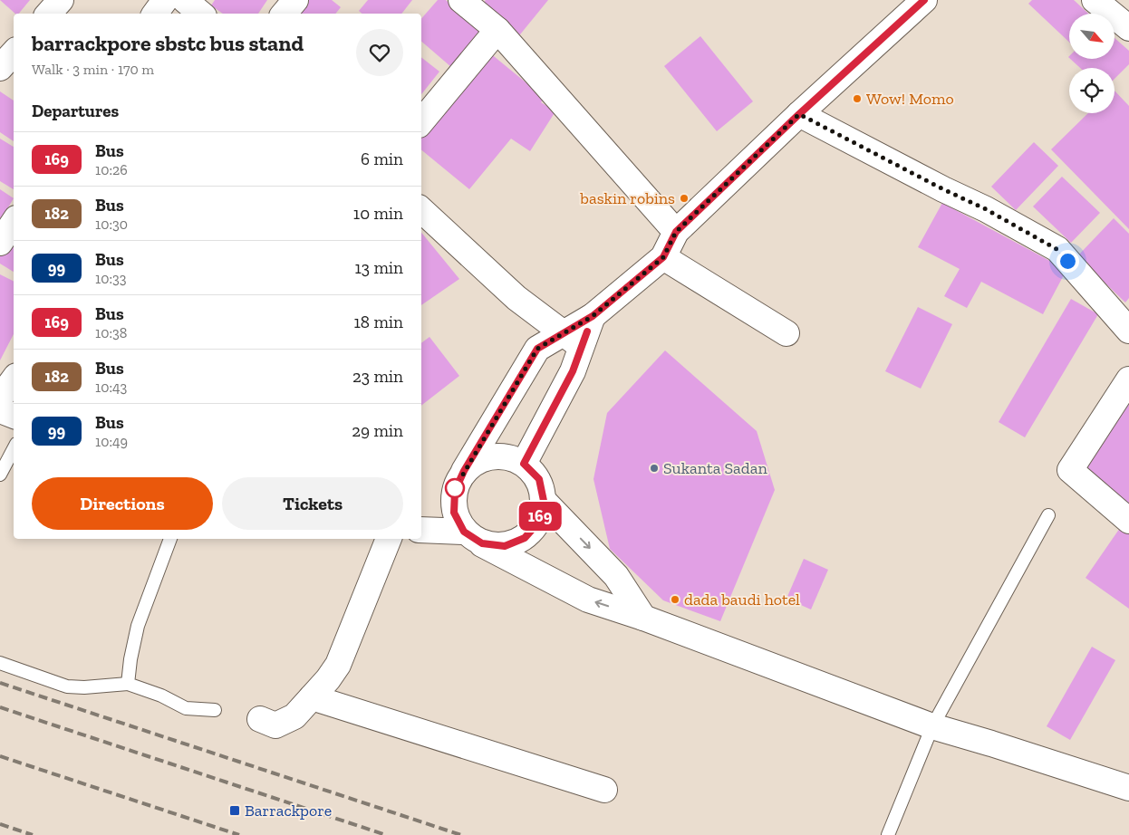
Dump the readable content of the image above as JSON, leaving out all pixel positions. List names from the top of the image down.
{
  "places": {
    "other": [
      "Wow! Momo",
      "baskin robins",
      "Sukanta Sadan",
      "dada baudi hotel"
    ],
    "transit": ["Barrackpore"]
  },
  "lines": ["bus line 169"],
  "north": "bottom right",
  "page": {
    "on_map": "169",
    "heading": [
      ["barrackpore sbstc bus stand", "Walk · 3 min · 170 m"],
      "Departures"
    ],
    "list": [
      {
        "mark": "169",
        "name": "Bus",
        "note": "10:26",
        "value": "6 min"
      },
      {
        "mark": "182",
        "name": "Bus",
        "note": "10:30",
        "value": "10 min"
      },
      {
        "mark": "99",
        "name": "Bus",
        "note": "10:33",
        "value": "13 min"
      },
      {
        "mark": "169",
        "name": "Bus",
        "note": "10:38",
        "value": "18 min"
      },
      {
        "mark": "182",
        "name": "Bus",
        "note": "10:43",
        "value": "23 min"
      },
      {
        "mark": "99",
        "name": "Bus",
        "note": "10:49",
        "value": "29 min"
      }
    ],
    "buttons": ["Directions", "Tickets"]
  }
}
